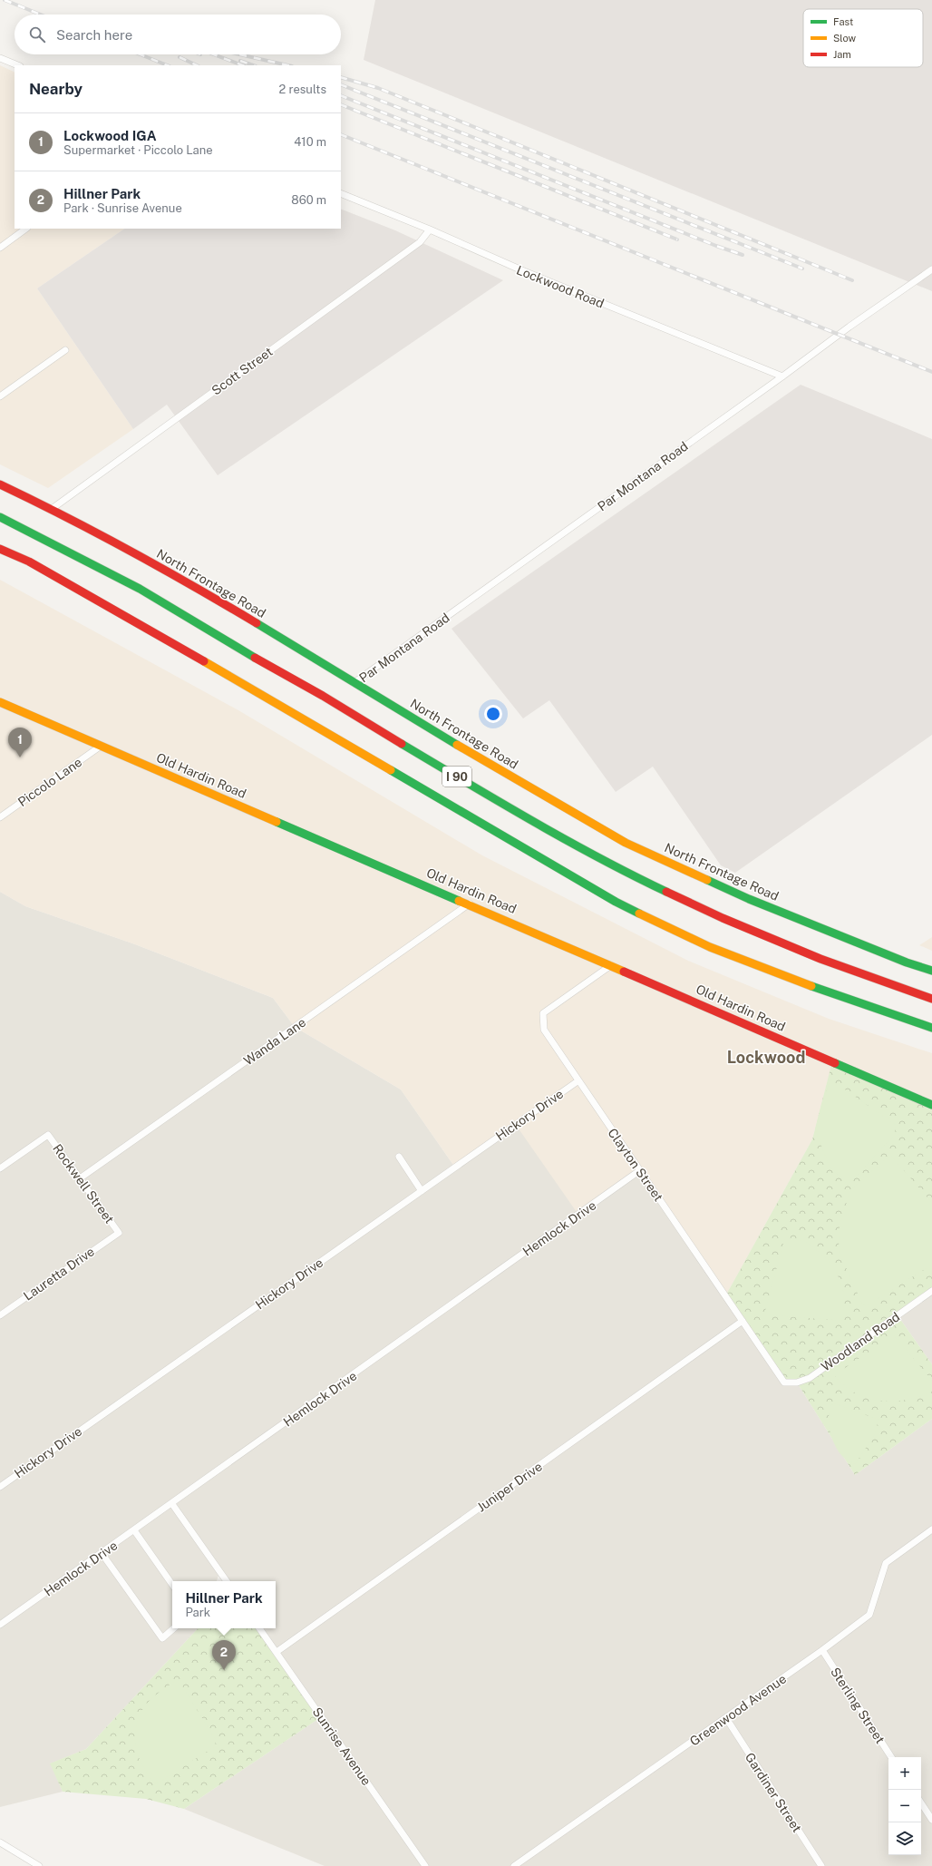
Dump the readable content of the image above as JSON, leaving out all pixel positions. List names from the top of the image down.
{
  "streets": {
    "main road": ["North Frontage Road", "Old Hardin Road", "I 90"],
    "street": [
      "Lockwood Road",
      "Scott Street",
      "Par Montana Road",
      "Piccolo Lane",
      "Wanda Lane",
      "Hickory Drive",
      "Clayton Street",
      "Rockwell Street",
      "Hemlock Drive",
      "Lauretta Drive",
      "Woodland Road",
      "Juniper Drive",
      "Sterling Street",
      "Greenwood Avenue",
      "Sunrise Avenue",
      "Gardiner Street"
    ]
  },
  "crossings": [
    ["Lockwood Road", "Scott Street"],
    ["Lockwood Road", "Par Montana Road"],
    ["Scott Street", "North Frontage Road"],
    ["Par Montana Road", "North Frontage Road"],
    ["Old Hardin Road", "Piccolo Lane"],
    ["Old Hardin Road", "Wanda Lane"],
    ["Old Hardin Road", "Clayton Street"],
    ["Wanda Lane", "Rockwell Street"],
    ["Hickory Drive", "Clayton Street"],
    ["Clayton Street", "Hemlock Drive"],
    ["Clayton Street", "Woodland Road"],
    ["Clayton Street", "Juniper Drive"],
    ["Rockwell Street", "Lauretta Drive"],
    ["Juniper Drive", "Sunrise Avenue"],
    ["Sterling Street", "Greenwood Avenue"],
    ["Greenwood Avenue", "Gardiner Street"]
  ],
  "districts": ["Lockwood"],
  "legend": ["Fast", "Slow", "Jam"],
  "page": {
    "search": "Search here",
    "heading": ["Nearby", "2 results"],
    "list": [
      {
        "mark": "1",
        "name": "Lockwood IGA",
        "note": "Supermarket · Piccolo Lane",
        "value": "410 m"
      },
      {
        "mark": "2",
        "name": "Hillner Park",
        "note": "Park · Sunrise Avenue",
        "value": "860 m"
      }
    ],
    "pins": ["1", "2"],
    "popup": ["Hillner Park", "Park"],
    "map_buttons": ["+", "−"]
  }
}
